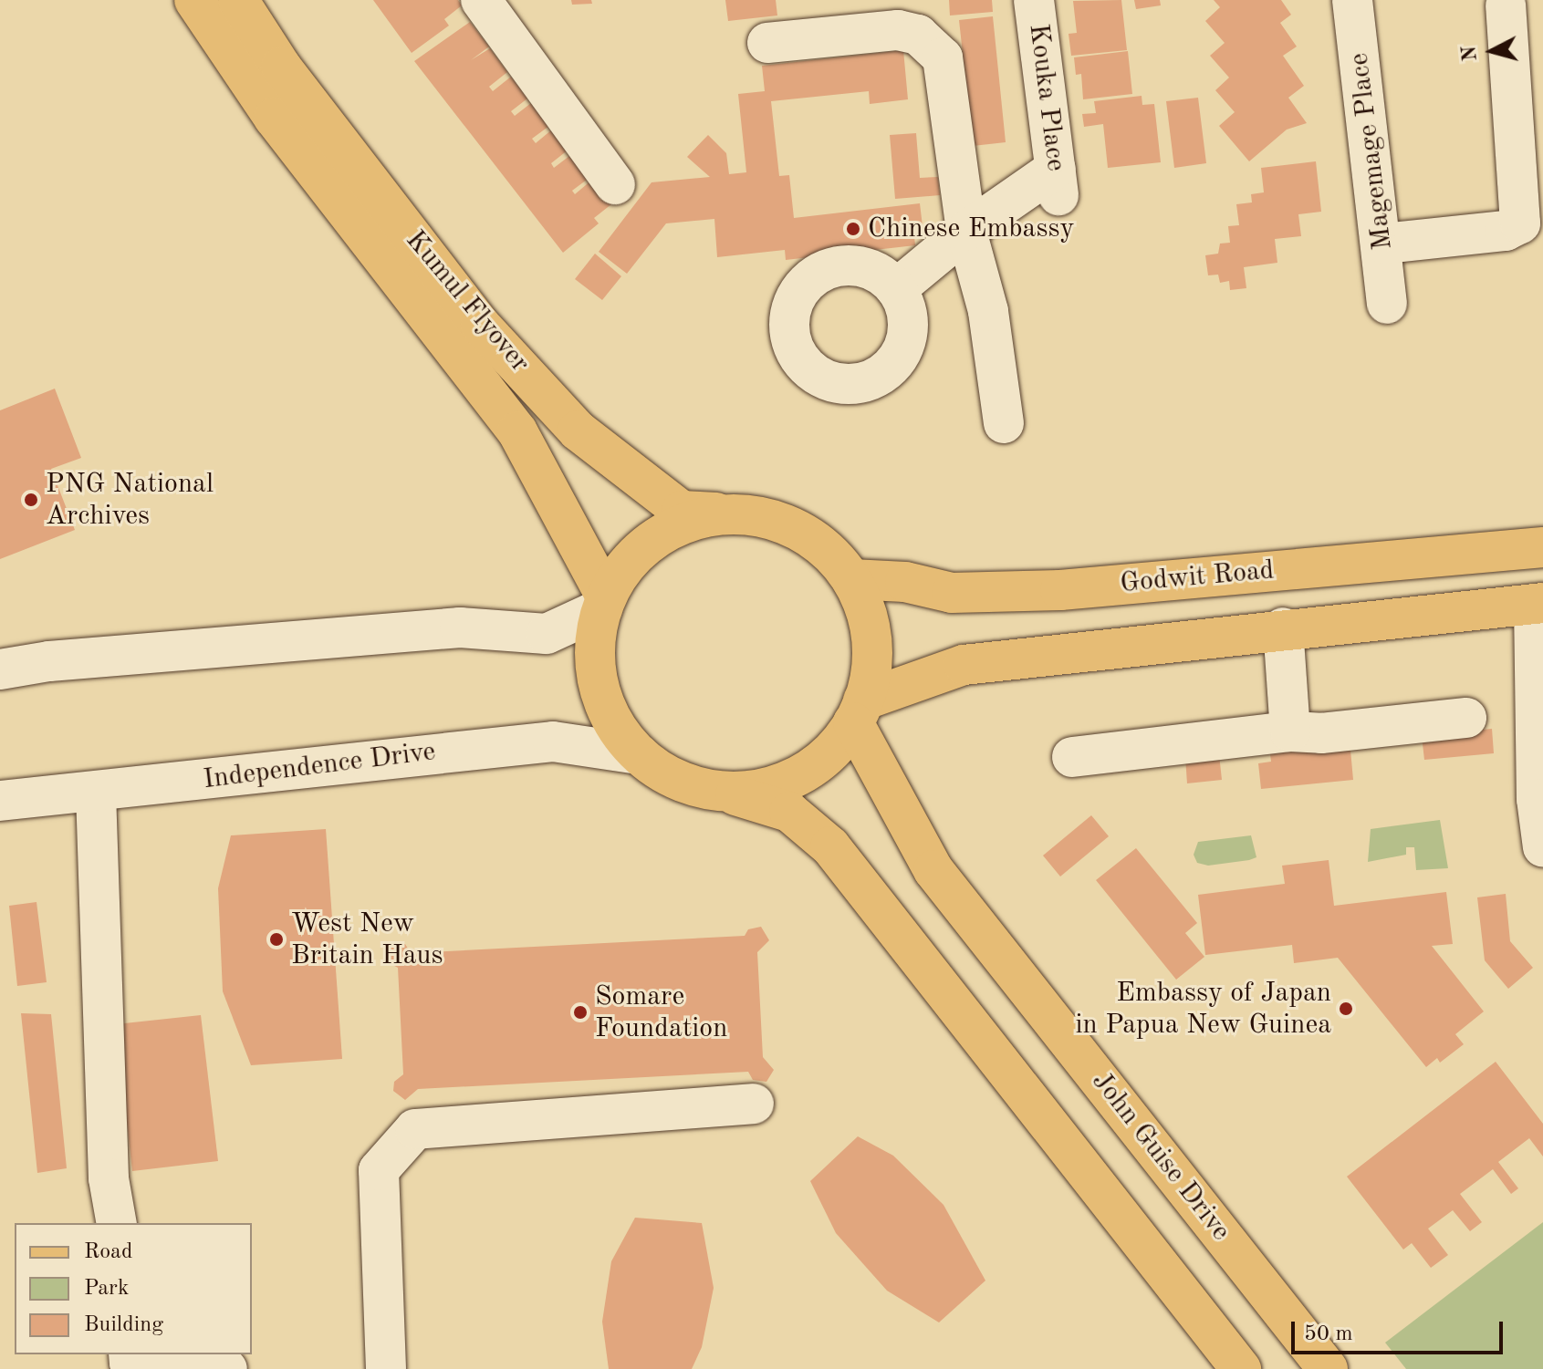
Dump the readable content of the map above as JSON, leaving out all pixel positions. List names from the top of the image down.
{
  "streets": {
    "main road": ["Kumul Flyover", "Godwit Road", "John Guise Drive"],
    "street": ["Kouka Place", "Magemage Place", "Independence Drive"]
  },
  "places": [
    "Chinese Embassy",
    "PNG National Archives",
    "West New Britain Haus",
    "Embassy of Japan in Papua New Guinea",
    "Somare Foundation"
  ],
  "legend": ["Road", "Park", "Building"],
  "scale_bar": "50 m",
  "north": "left"
}
